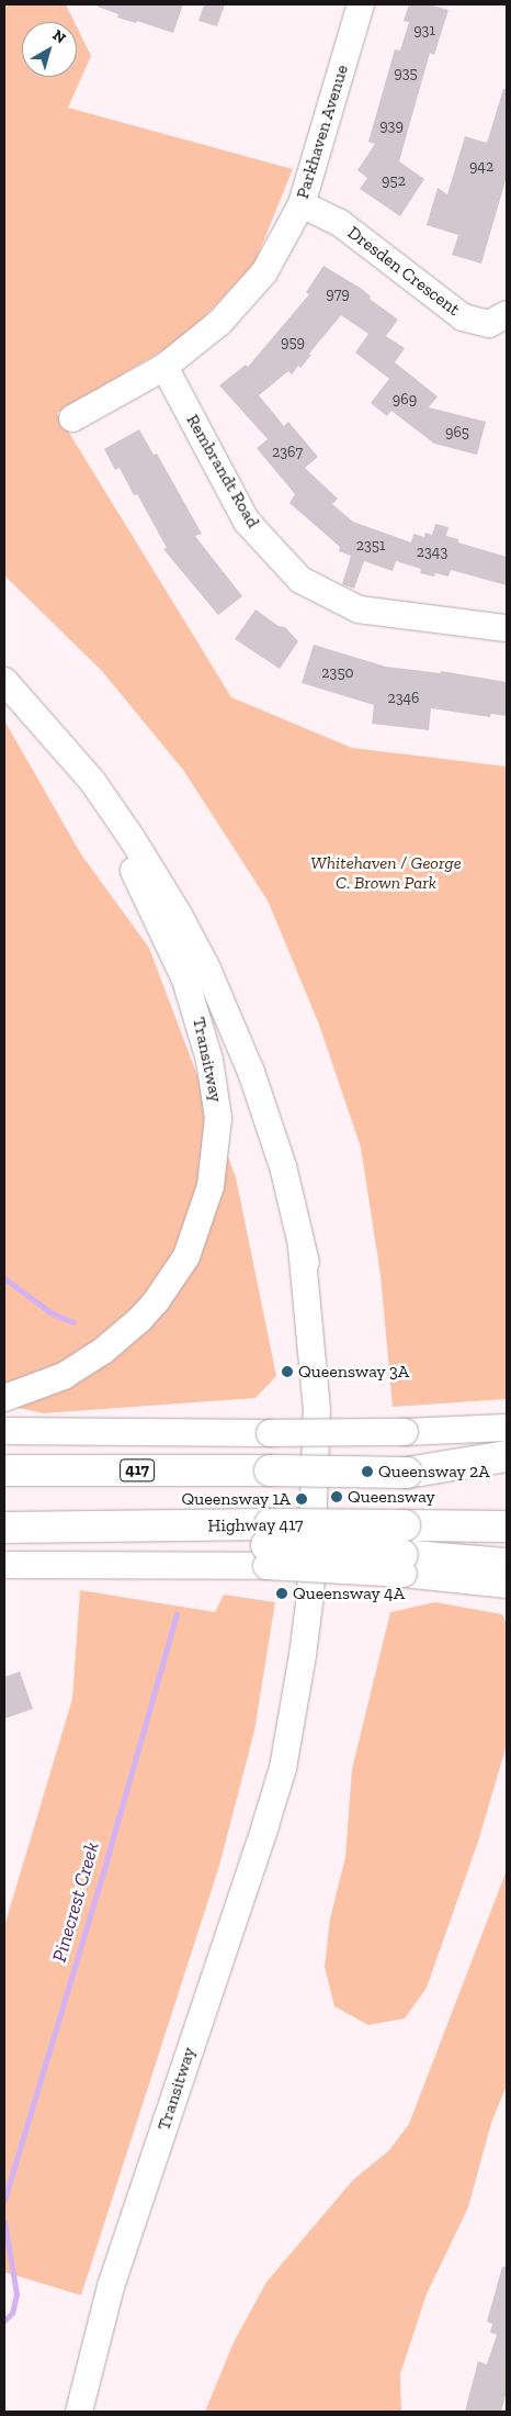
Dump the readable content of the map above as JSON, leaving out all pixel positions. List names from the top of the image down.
{
  "streets": {
    "highway": ["417", "Highway 417"],
    "street": [
      "Parkhaven Avenue",
      "Dresden Crescent",
      "Rembrandt Road",
      "Transitway"
    ]
  },
  "crossings": [
    ["Parkhaven Avenue", "Dresden Crescent"],
    ["Parkhaven Avenue", "Rembrandt Road"]
  ],
  "water": ["Pinecrest Creek"],
  "parks": ["Whitehaven / George C. Brown Park"],
  "places": [
    "Queensway 3A",
    "Queensway 2A",
    "Queensway",
    "Queensway 1A",
    "Queensway 4A"
  ],
  "house_numbers": [
    "931",
    "935",
    "939",
    "942",
    "952",
    "979",
    "959",
    "969",
    "965",
    "2367",
    "2351",
    "2343",
    "2350",
    "2346"
  ],
  "north": "top right"
}
